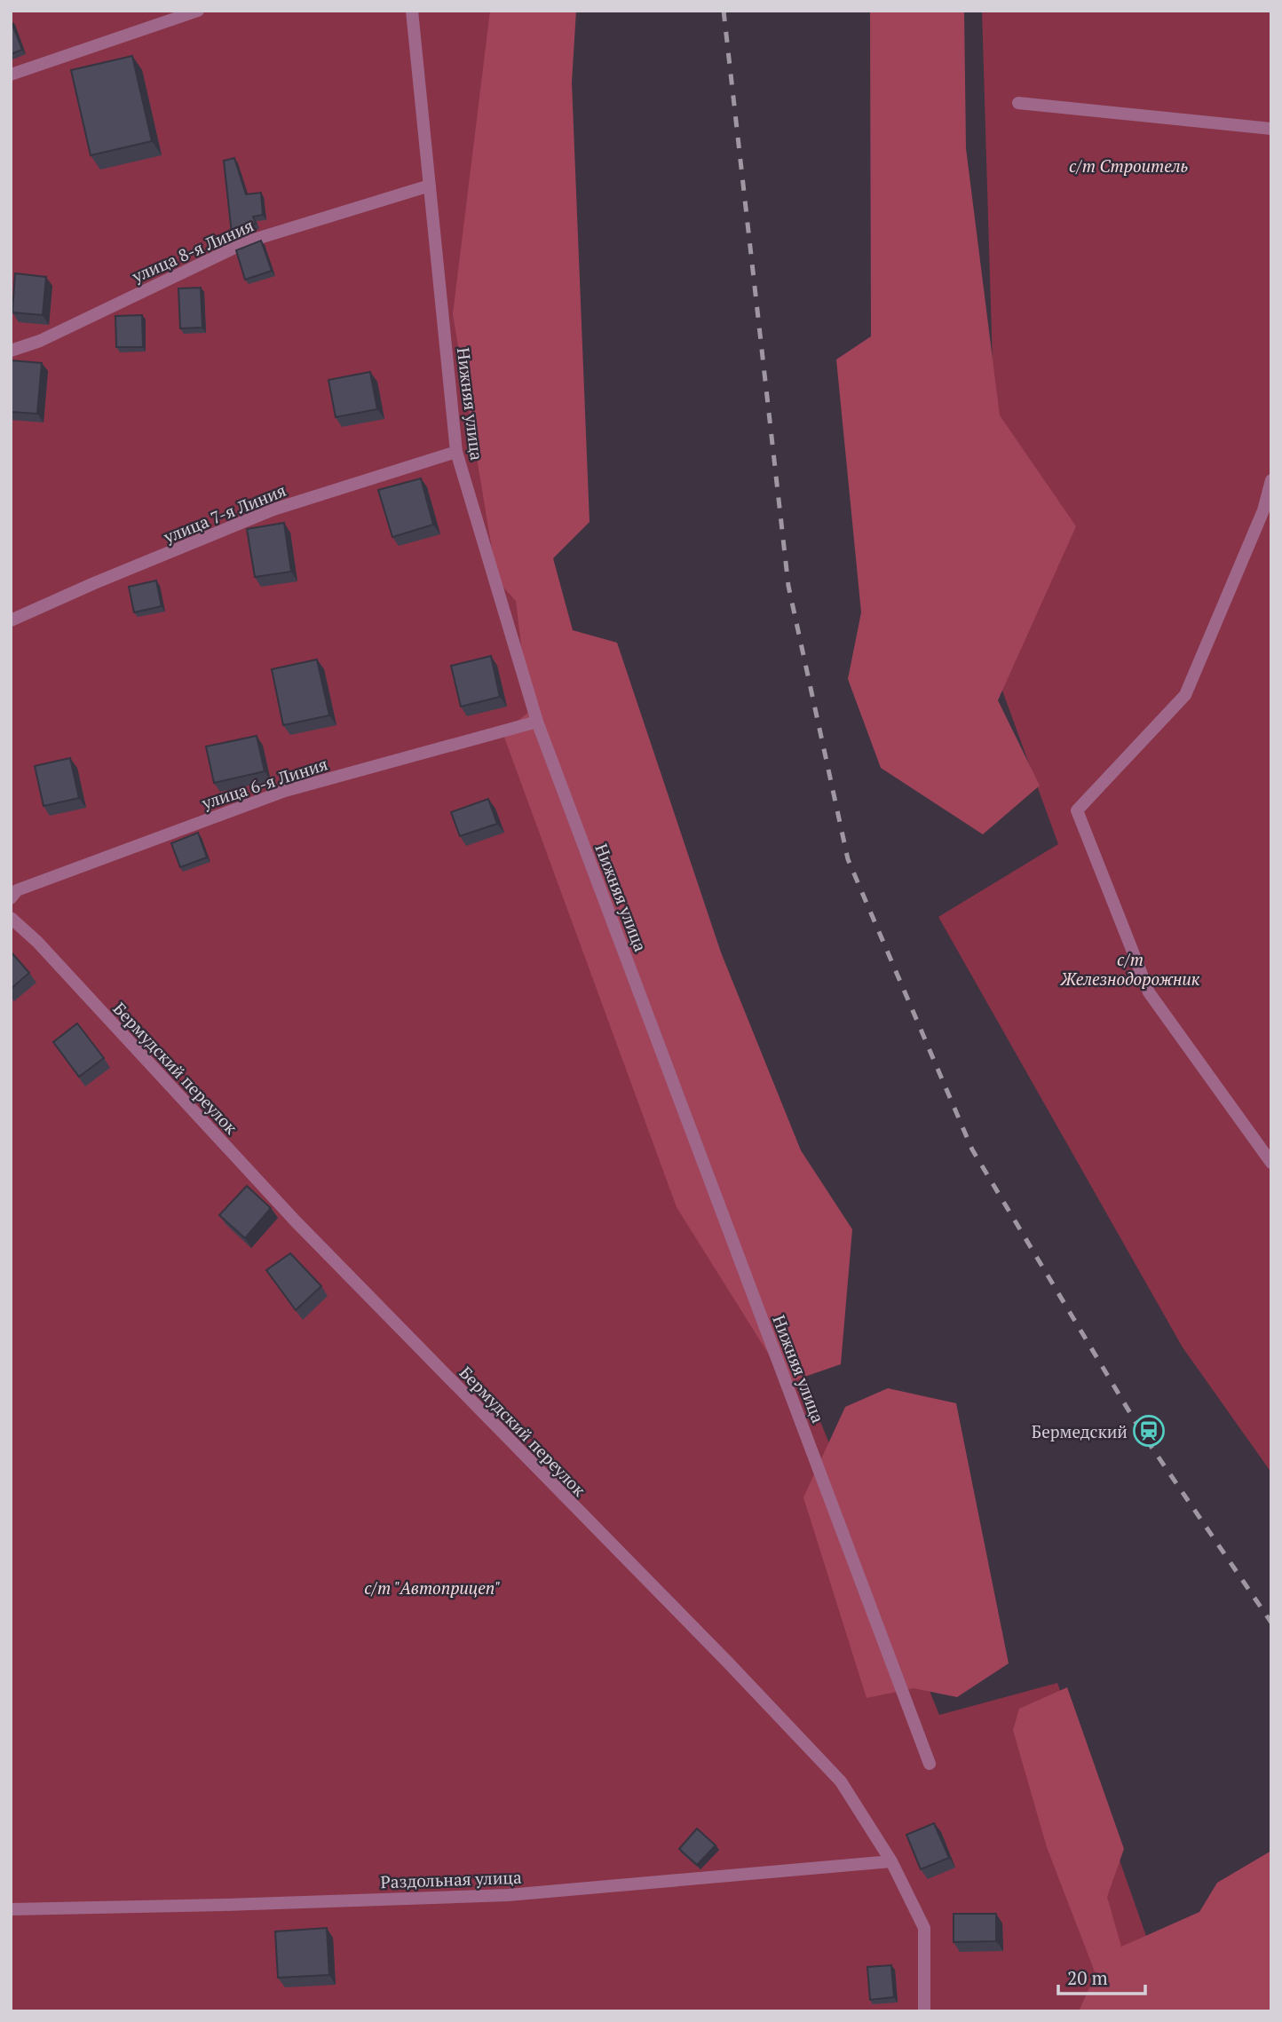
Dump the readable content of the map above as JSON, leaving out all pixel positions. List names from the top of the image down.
{
  "streets": {
    "street": [
      "улица 8-я Линия",
      "Нижняя улица",
      "улица 7-я Линия",
      "улица 6-я Линия",
      "Бермудский переулок",
      "Раздольная улица"
    ]
  },
  "crossings": [
    ["улица 8-я Линия", "Нижняя улица"],
    ["Нижняя улица", "улица 7-я Линия"],
    ["Нижняя улица", "улица 6-я Линия"],
    ["Бермудский переулок", "Раздольная улица"]
  ],
  "parks": ["с/т Строитель", "с/т Железнодорожник", "с/т \"Автоприцеп\""],
  "places": {
    "station": ["Бермедский"]
  },
  "scale_bar": "20 m"
}
